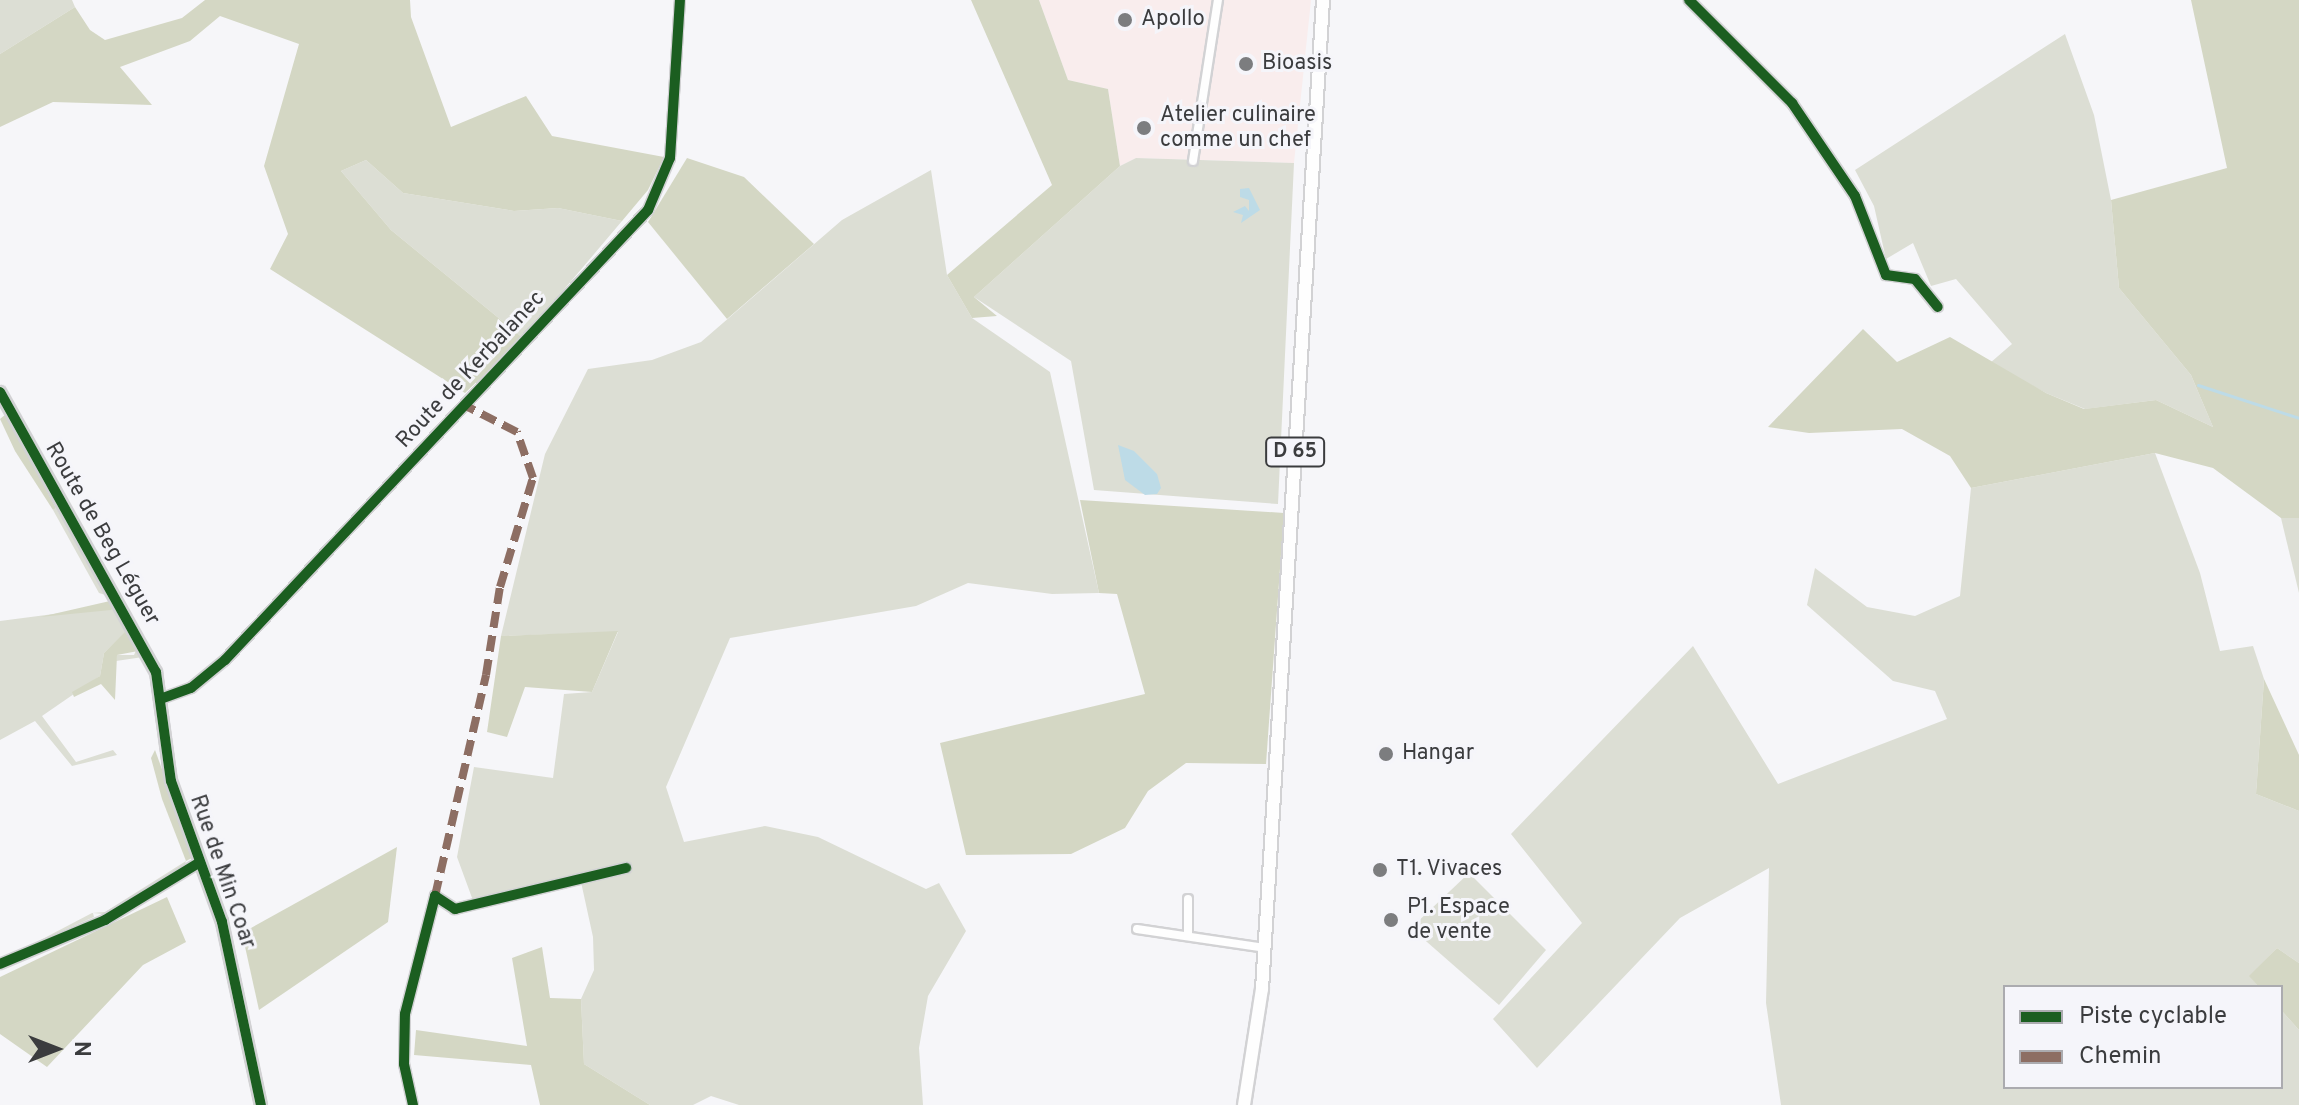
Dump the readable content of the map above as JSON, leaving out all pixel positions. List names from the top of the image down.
{
  "streets": {
    "main road": ["D 65"],
    "street": ["Route de Kerbalanec", "Route de Beg Léguer", "Rue de Min Coar"]
  },
  "crossings": [
    ["Route de Kerbalanec", "Route de Beg Léguer"],
    ["Route de Kerbalanec", "Rue de Min Coar"],
    ["Route de Beg Léguer", "Rue de Min Coar"]
  ],
  "places": [
    "Apollo",
    "Bioasis",
    "Atelier culinaire comme un chef",
    "Hangar",
    "T1. Vivaces",
    "P1. Espace de vente"
  ],
  "legend": ["Piste cyclable", "Chemin"],
  "north": "right"
}
